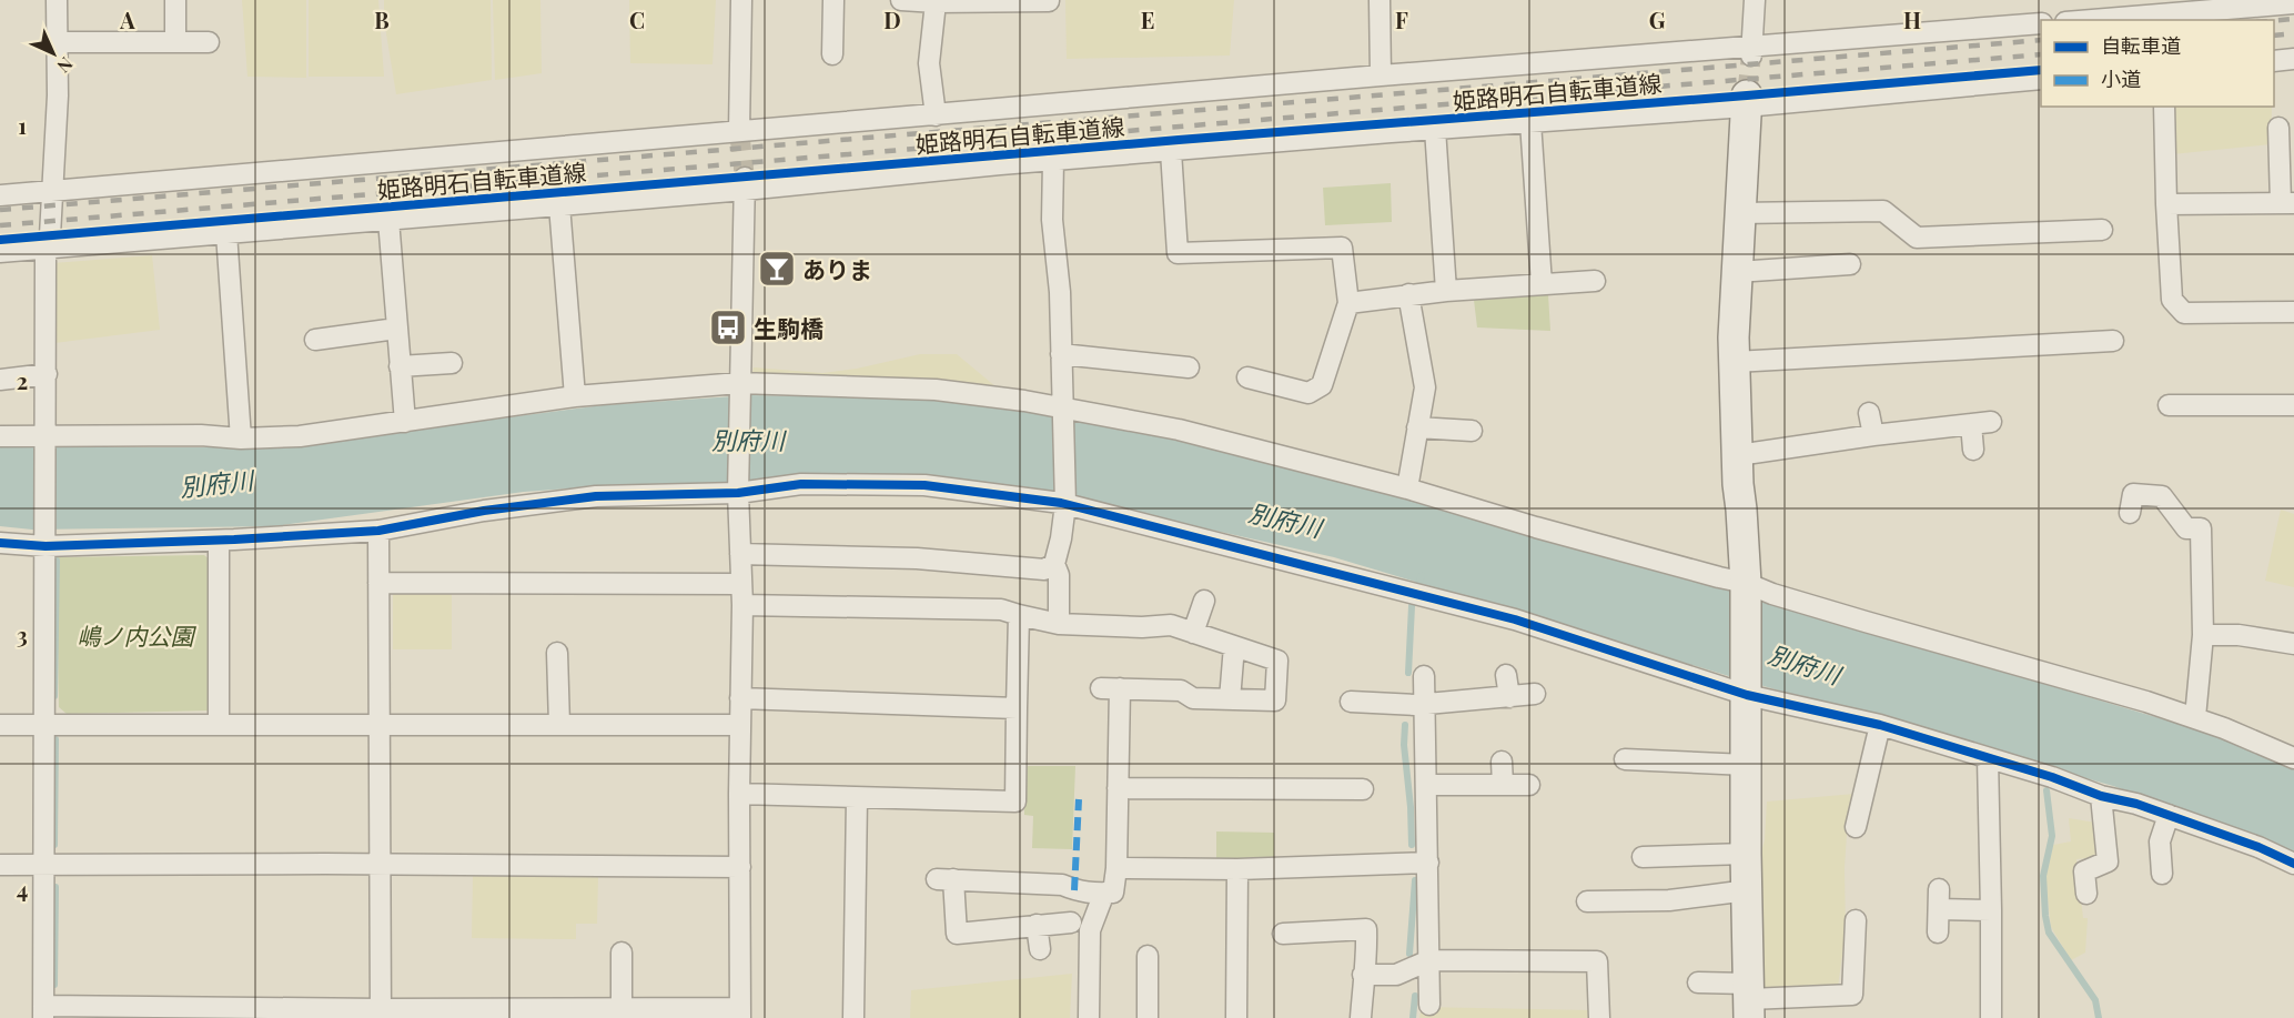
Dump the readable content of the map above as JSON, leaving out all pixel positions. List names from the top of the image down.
{
  "streets": {
    "cycle path": ["姫路明石自転車道線"]
  },
  "water": ["別府川"],
  "parks": ["嶋ノ内公園"],
  "places": {
    "bar": ["ありま"],
    "bus stop": ["生駒橋"]
  },
  "legend": ["自転車道", "小道"],
  "north": "bottom right",
  "grid": {
    "columns": [
      "A",
      "B",
      "C",
      "D",
      "E",
      "F",
      "G",
      "H"
    ],
    "rows": [
      "1",
      "2",
      "3",
      "4"
    ]
  }
}
